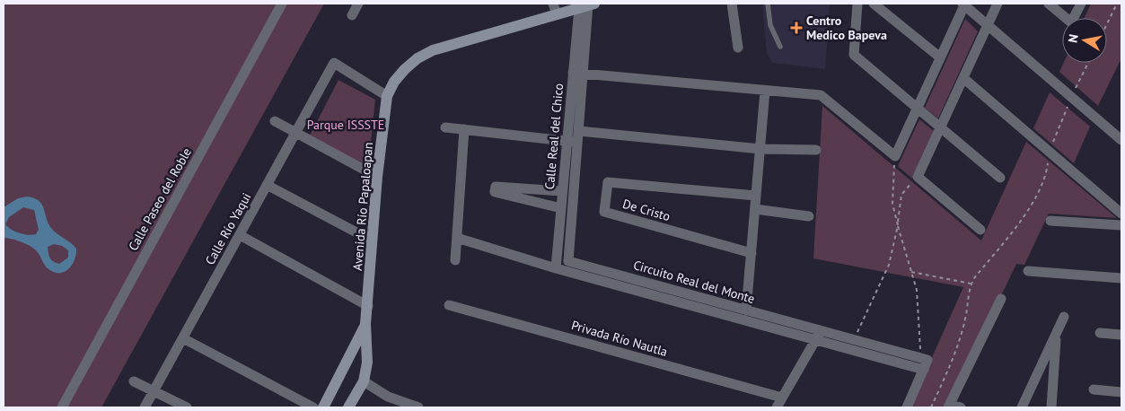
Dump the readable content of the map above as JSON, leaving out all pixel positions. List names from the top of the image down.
{
  "streets": {
    "street": [
      "Calle Real del Chico",
      "Calle Paseo del Roble",
      "Avenida Río Papaloapan",
      "De Cristo",
      "Calle Río Yaqui",
      "Circuito Real del Monte",
      "Privada Río Nautla"
    ]
  },
  "crossings": [
    ["Calle Real del Chico", "Avenida Río Papaloapan"],
    ["Calle Real del Chico", "Circuito Real del Monte"],
    ["Avenida Río Papaloapan", "Calle Río Yaqui"]
  ],
  "parks": ["Parque ISSSTE"],
  "places": {
    "health": ["Centro Medico Bapeva"]
  },
  "north": "left"
}
